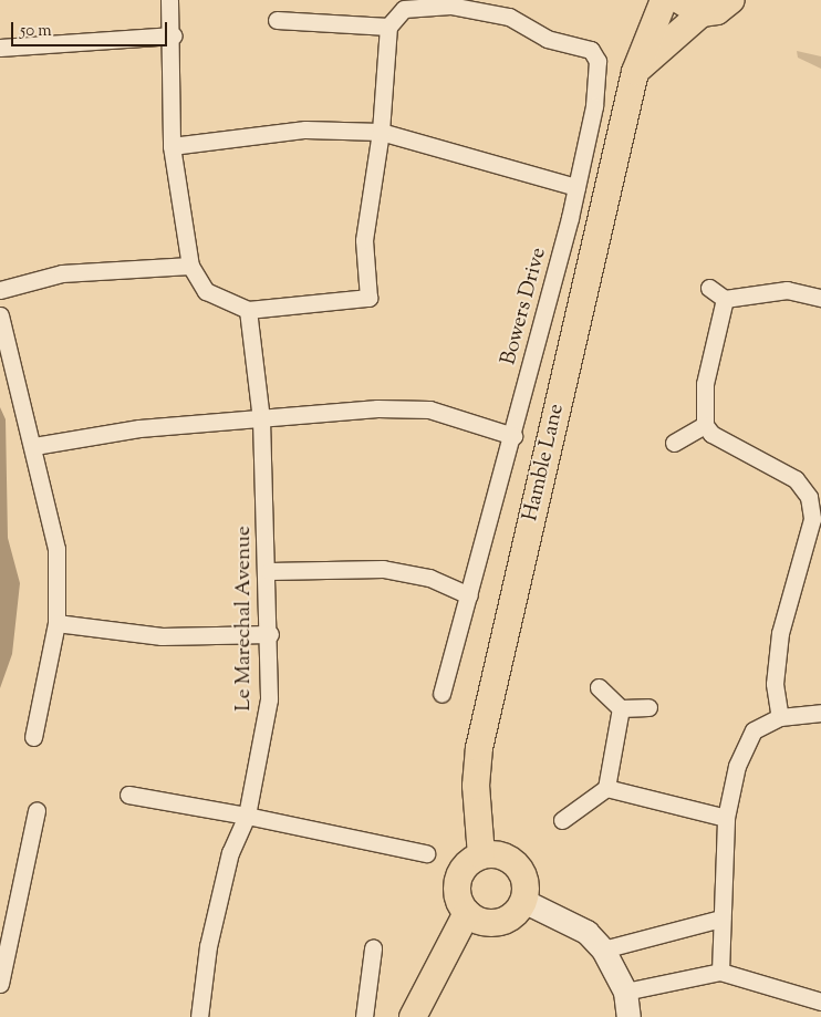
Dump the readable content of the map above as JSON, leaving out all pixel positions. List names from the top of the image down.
{
  "streets": {
    "main road": ["Hamble Lane"],
    "street": ["Bowers Drive", "Le Marechal Avenue"]
  },
  "scale_bar": "50 m"
}
